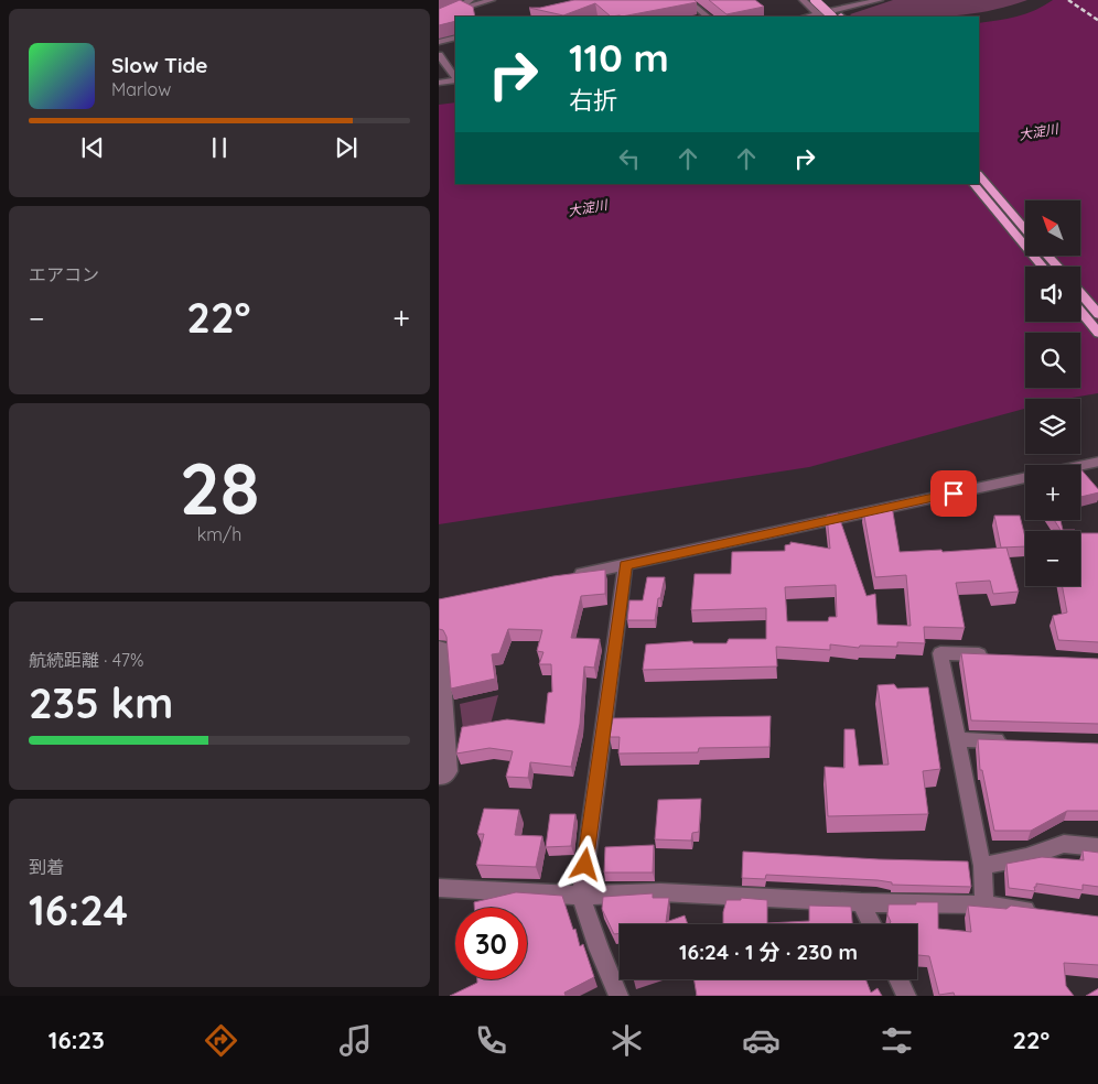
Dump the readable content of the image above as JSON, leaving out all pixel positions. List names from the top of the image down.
{
  "water": ["大淀川"],
  "north": "top left",
  "page": {
    "turn": ["110 m", "右折"],
    "song": ["Slow Tide", "Marlow"],
    "map_buttons": ["+", "−"],
    "tile": [
      "エアコン",
      ["28", "km/h"],
      ["航続距離 · 47%", "235 km"],
      ["到着", "16:24"]
    ],
    "heat": ["−", "22°", "+"],
    "limit": "30",
    "trip": "16:24 · 1 分 · 230 m",
    "tabs": ["16:23", "22°"]
  }
}
